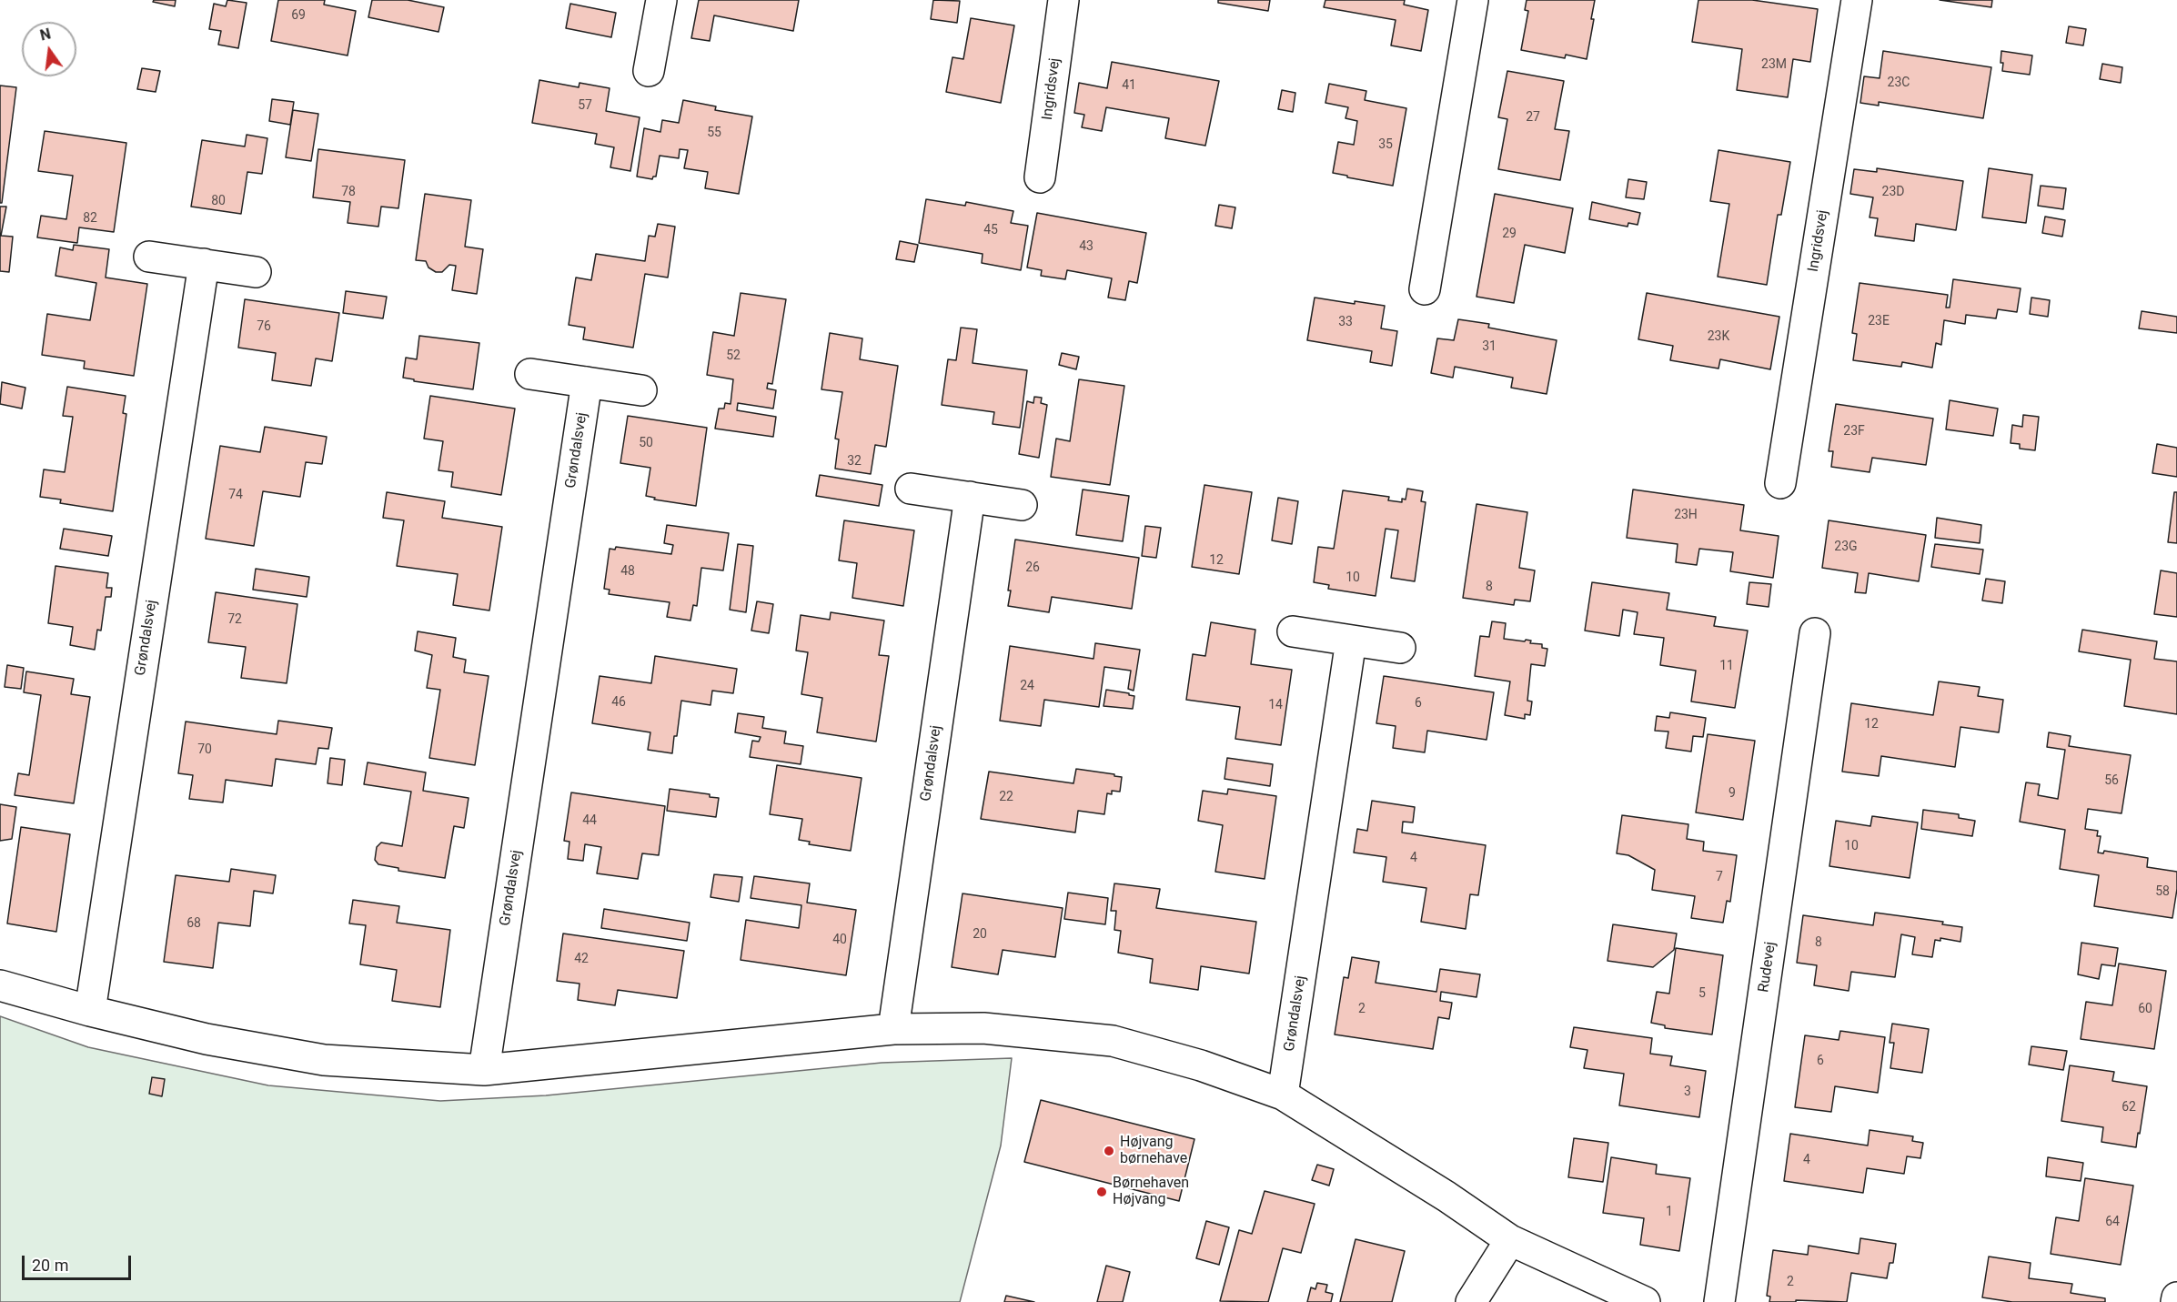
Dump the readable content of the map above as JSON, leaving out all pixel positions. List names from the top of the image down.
{
  "streets": {
    "street": ["Ingridsvej", "Grøndalsvej", "Rudevej"]
  },
  "places": ["Højvang børnehave", "Børnehaven Højvang"],
  "house_numbers": [
    "69",
    "23M",
    "23C",
    "41",
    "57",
    "27",
    "55",
    "35",
    "78",
    "23D",
    "80",
    "82",
    "45",
    "29",
    "43",
    "23E",
    "33",
    "76",
    "23K",
    "31",
    "52",
    "23F",
    "50",
    "32",
    "74",
    "23H",
    "23G",
    "12",
    "26",
    "48",
    "10",
    "8",
    "72",
    "11",
    "24",
    "46",
    "6",
    "14",
    "12",
    "70",
    "56",
    "9",
    "22",
    "44",
    "10",
    "4",
    "7",
    "58",
    "68",
    "20",
    "40",
    "8",
    "42",
    "5",
    "2",
    "60",
    "6",
    "3",
    "62",
    "4",
    "1",
    "64",
    "2"
  ],
  "scale_bar": "20 m",
  "north": "top"
}
